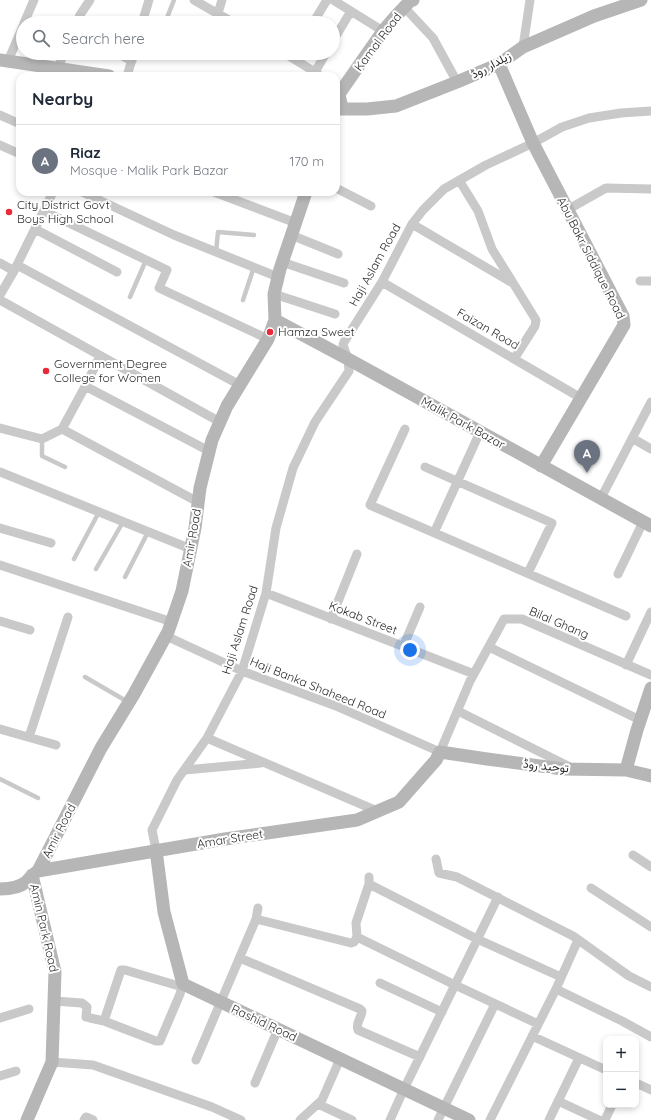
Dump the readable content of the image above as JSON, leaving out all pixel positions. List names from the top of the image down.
{
  "streets": {
    "street": [
      "Kamal Road",
      "زیلدار روڈ",
      "Abu Bakr Siddique Road",
      "Haji Aslam Road",
      "Faizan Road",
      "Malik Park Bazar",
      "Amir Road",
      "Kokab Street",
      "Bilal Ghang",
      "Haji Banka Shaheed Road",
      "توحید روڈ",
      "Amar Street",
      "Amin Park Road",
      "Rashid Road"
    ]
  },
  "crossings": [
    ["زیلدار روڈ", "Abu Bakr Siddique Road"],
    ["Abu Bakr Siddique Road", "Haji Aslam Road"],
    ["Abu Bakr Siddique Road", "Faizan Road"],
    ["Abu Bakr Siddique Road", "Malik Park Bazar"],
    ["Haji Aslam Road", "Faizan Road"],
    ["Haji Aslam Road", "Malik Park Bazar"],
    ["Haji Aslam Road", "Kokab Street"],
    ["Haji Aslam Road", "Haji Banka Shaheed Road"],
    ["Haji Aslam Road", "Amar Street"],
    ["Malik Park Bazar", "Amir Road"],
    ["Amir Road", "Haji Banka Shaheed Road"],
    ["Amir Road", "Amar Street"],
    ["Amir Road", "Amin Park Road"],
    ["Kokab Street", "Bilal Ghang"],
    ["Bilal Ghang", "Haji Banka Shaheed Road"],
    ["Bilal Ghang", "توحید روڈ"],
    ["Bilal Ghang", "Amar Street"],
    ["Haji Banka Shaheed Road", "توحید روڈ"],
    ["Haji Banka Shaheed Road", "Amar Street"],
    ["توحید روڈ", "Amar Street"],
    ["Amar Street", "Amin Park Road"]
  ],
  "places": ["City District Govt Boys High School", "Hamza Sweet", "Government Degree College for Women"],
  "page": {
    "search": "Search here",
    "heading": "Nearby",
    "list": [
      {
        "mark": "A",
        "name": "Riaz",
        "note": "Mosque · Malik Park Bazar",
        "value": "170 m"
      }
    ],
    "pins": "A",
    "map_buttons": ["+", "−"]
  }
}
